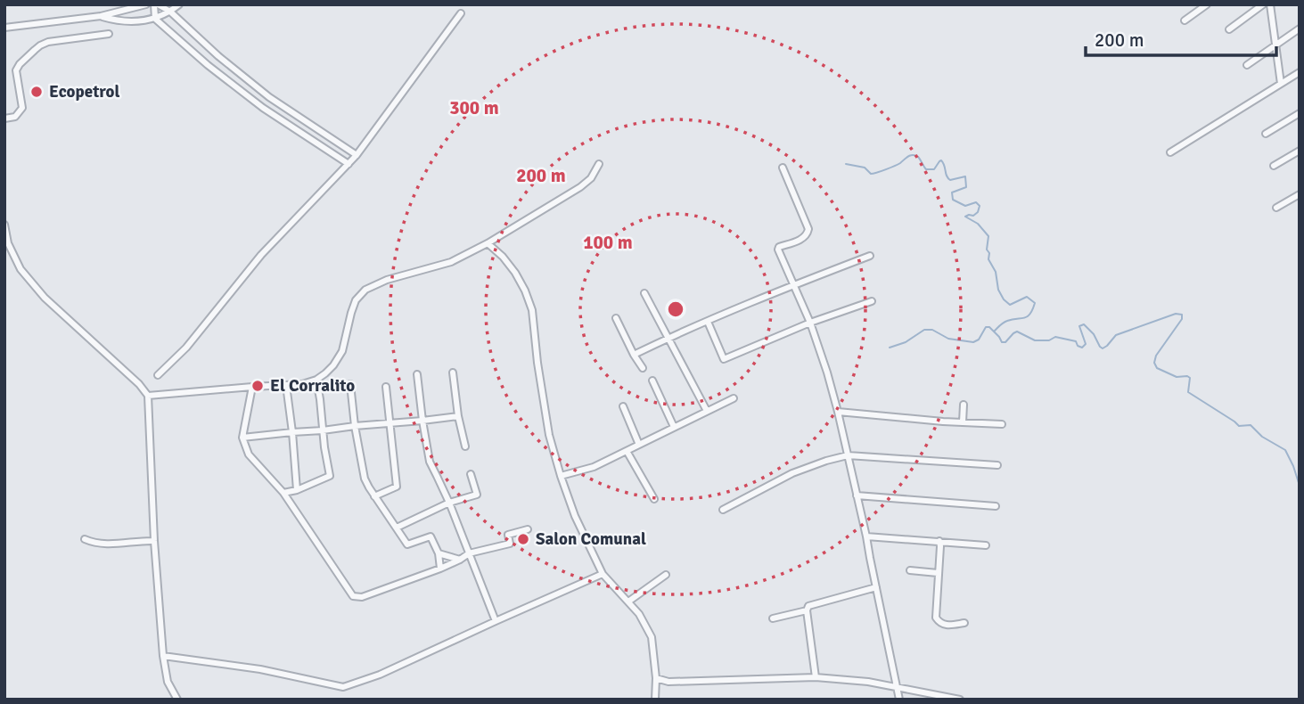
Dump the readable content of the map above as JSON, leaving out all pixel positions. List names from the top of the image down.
{
  "places": ["Ecopetrol", "El Corralito", "Salon Comunal"],
  "scale_bar": "200 m",
  "rings": ["300 m", "200 m", "100 m"]
}
